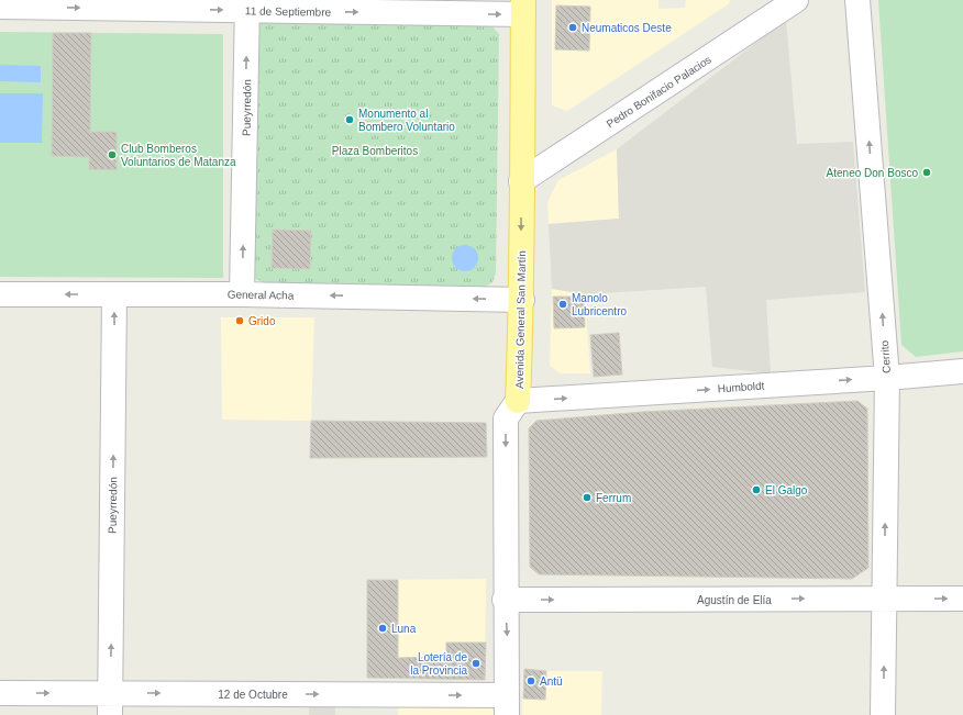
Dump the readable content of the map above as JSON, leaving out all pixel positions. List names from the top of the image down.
{
  "streets": {
    "main road": ["Avenida General San Martín"],
    "street": [
      "11 de Septiembre",
      "Pedro Bonifacio Palacios",
      "Pueyrredón",
      "General Acha",
      "Cerrito",
      "Humboldt",
      "Agustín de Elía",
      "12 de Octubre"
    ]
  },
  "crossings": [
    ["11 de Septiembre", "Pueyrredón"],
    ["11 de Septiembre", "Avenida General San Martín"],
    ["Pedro Bonifacio Palacios", "Avenida General San Martín"],
    ["Pueyrredón", "General Acha"],
    ["Pueyrredón", "12 de Octubre"],
    ["General Acha", "Avenida General San Martín"],
    ["Avenida General San Martín", "Humboldt"],
    ["Avenida General San Martín", "Agustín de Elía"],
    ["Avenida General San Martín", "12 de Octubre"],
    ["Cerrito", "Humboldt"],
    ["Cerrito", "Agustín de Elía"]
  ],
  "one_way": [
    "11 de Septiembre",
    "Pueyrredón",
    "General Acha",
    "Avenida General San Martín",
    "Cerrito",
    "Humboldt",
    "Agustín de Elía",
    "12 de Octubre"
  ],
  "parks": ["Plaza Bomberitos"],
  "places": [
    "Neumaticos Deste",
    "Monumento al Bombero Voluntario",
    "Club Bomberos Voluntarios de Matanza",
    "Ateneo Don Bosco",
    "Manolo Lubricentro",
    "Grido",
    "El Galgo",
    "Ferrum",
    "Luna",
    "Lotería de la Provincia",
    "Antü"
  ]
}
